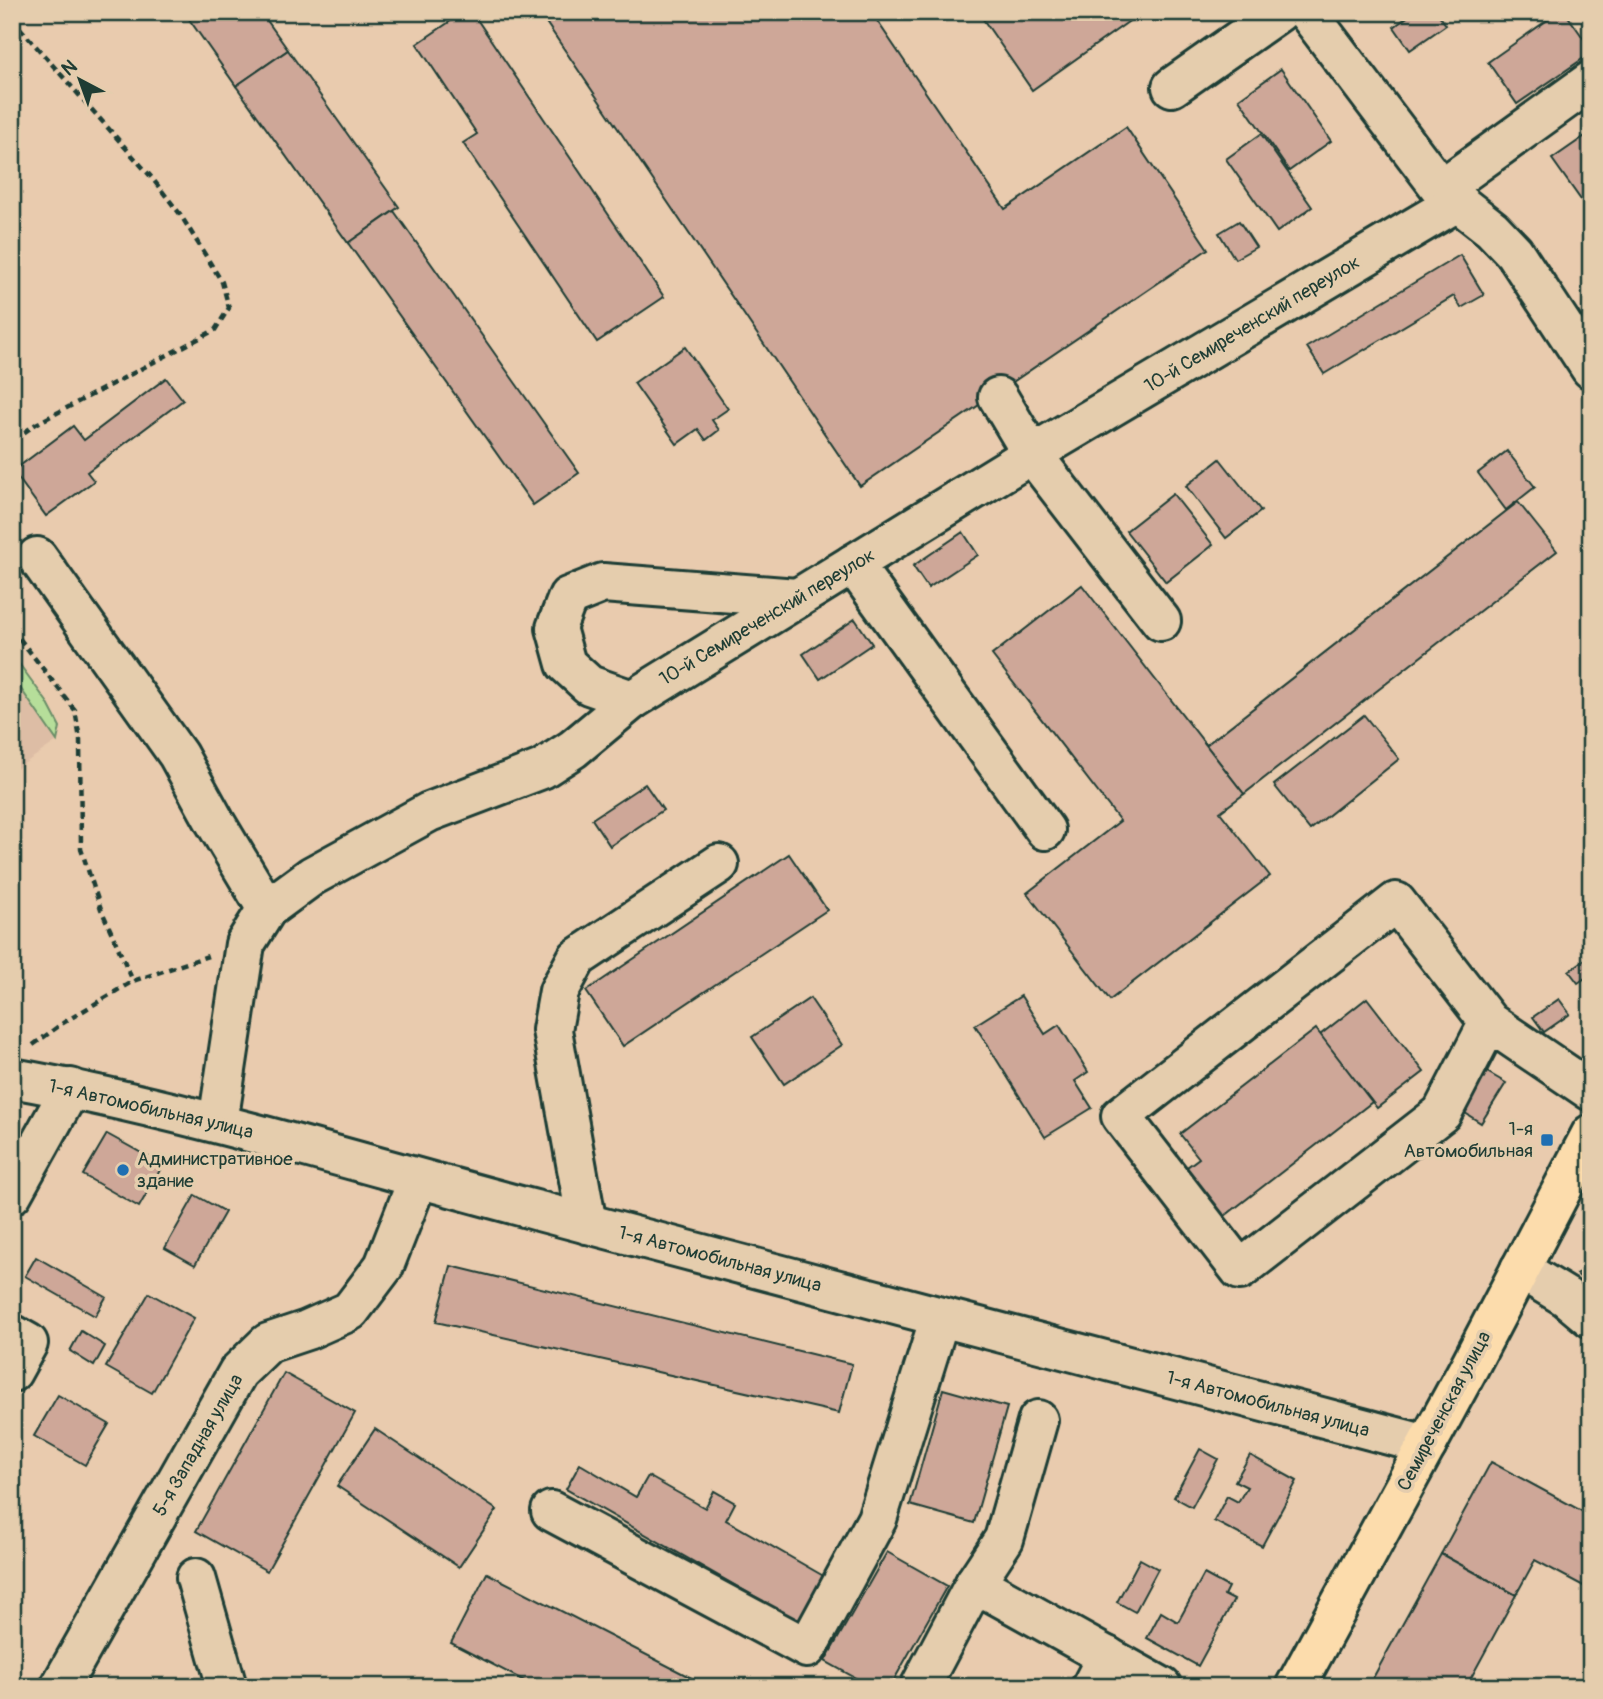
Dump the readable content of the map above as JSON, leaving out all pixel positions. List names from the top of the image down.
{
  "streets": {
    "main road": ["Семиреченская улица"],
    "street": ["10-й Семиреченский переулок", "1-я Автомобильная улица", "5-я Западная улица"]
  },
  "crossings": [
    ["10-й Семиреченский переулок", "1-я Автомобильная улица"],
    ["1-я Автомобильная улица", "Семиреченская улица"],
    ["1-я Автомобильная улица", "5-я Западная улица"]
  ],
  "places": {
    "transit": ["1-я Автомобильная"],
    "other": ["Административное здание"]
  },
  "north": "top left"
}
